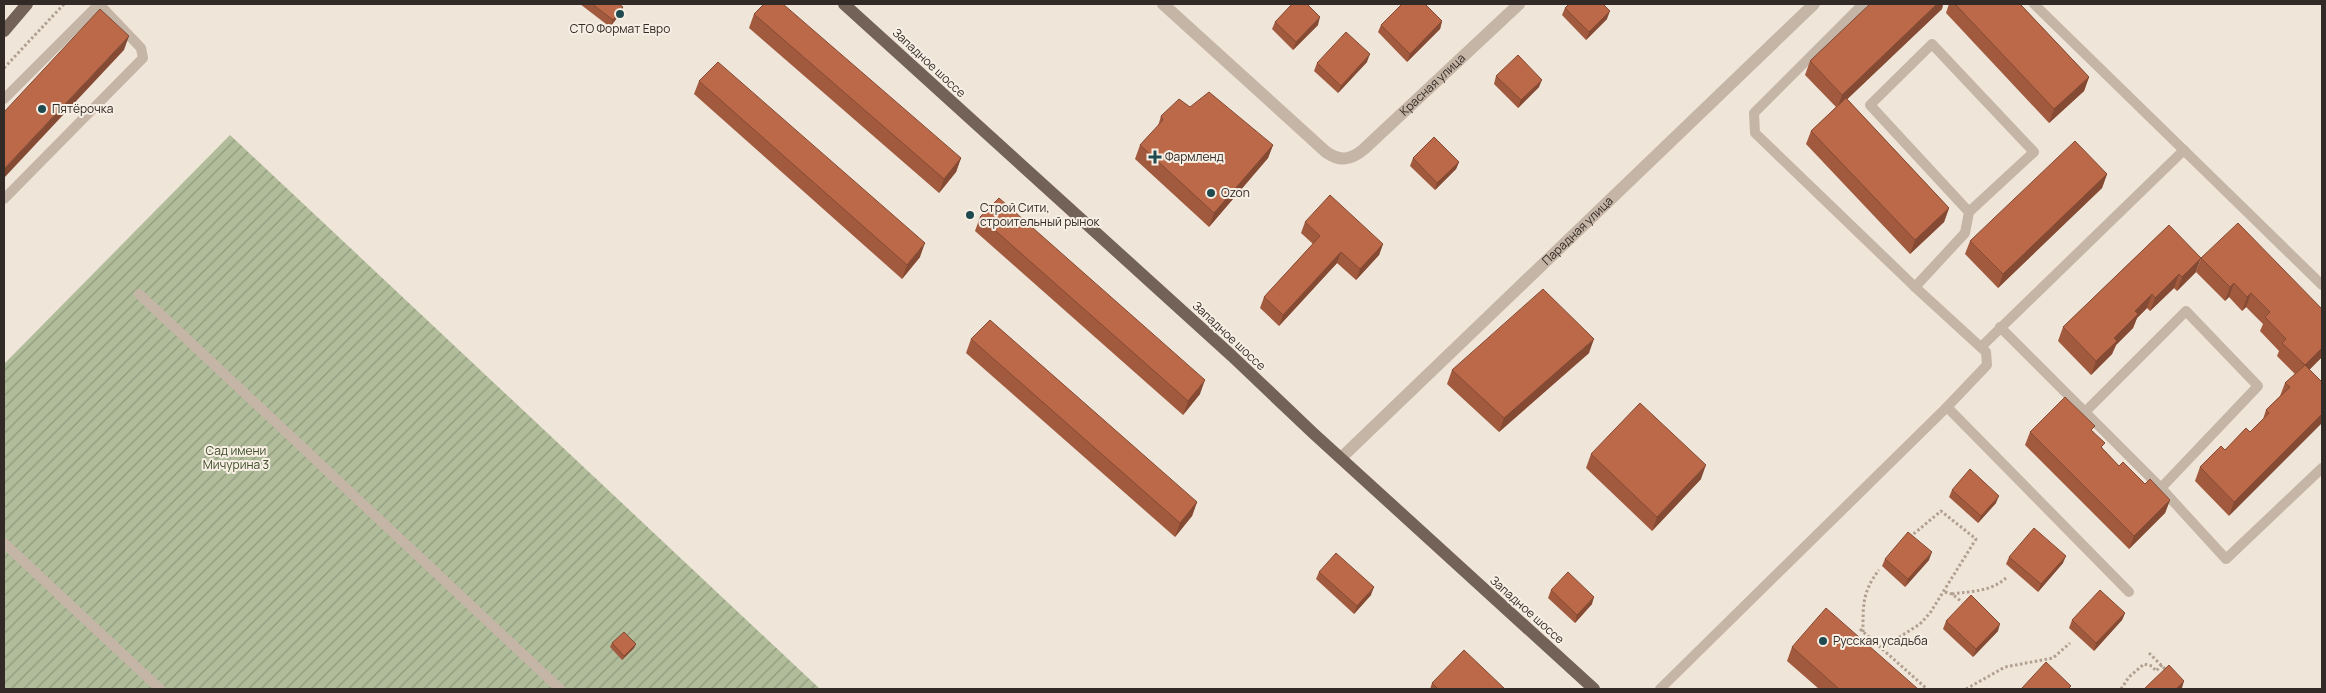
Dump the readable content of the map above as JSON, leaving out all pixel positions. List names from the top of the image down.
{
  "streets": {
    "main road": ["Западное шоссе"],
    "street": ["Красная улица", "Парадная улица"]
  },
  "crossings": [
    ["Западное шоссе", "Парадная улица"]
  ],
  "parks": ["Сад имени Мичурина 3"],
  "places": {
    "other": [
      "СТО Формат Евро",
      "Пятёрочка",
      "Ozon",
      "Строй Сити, строительный рынок",
      "Русская усадьба"
    ],
    "health": ["Фармленд"]
  }
}
